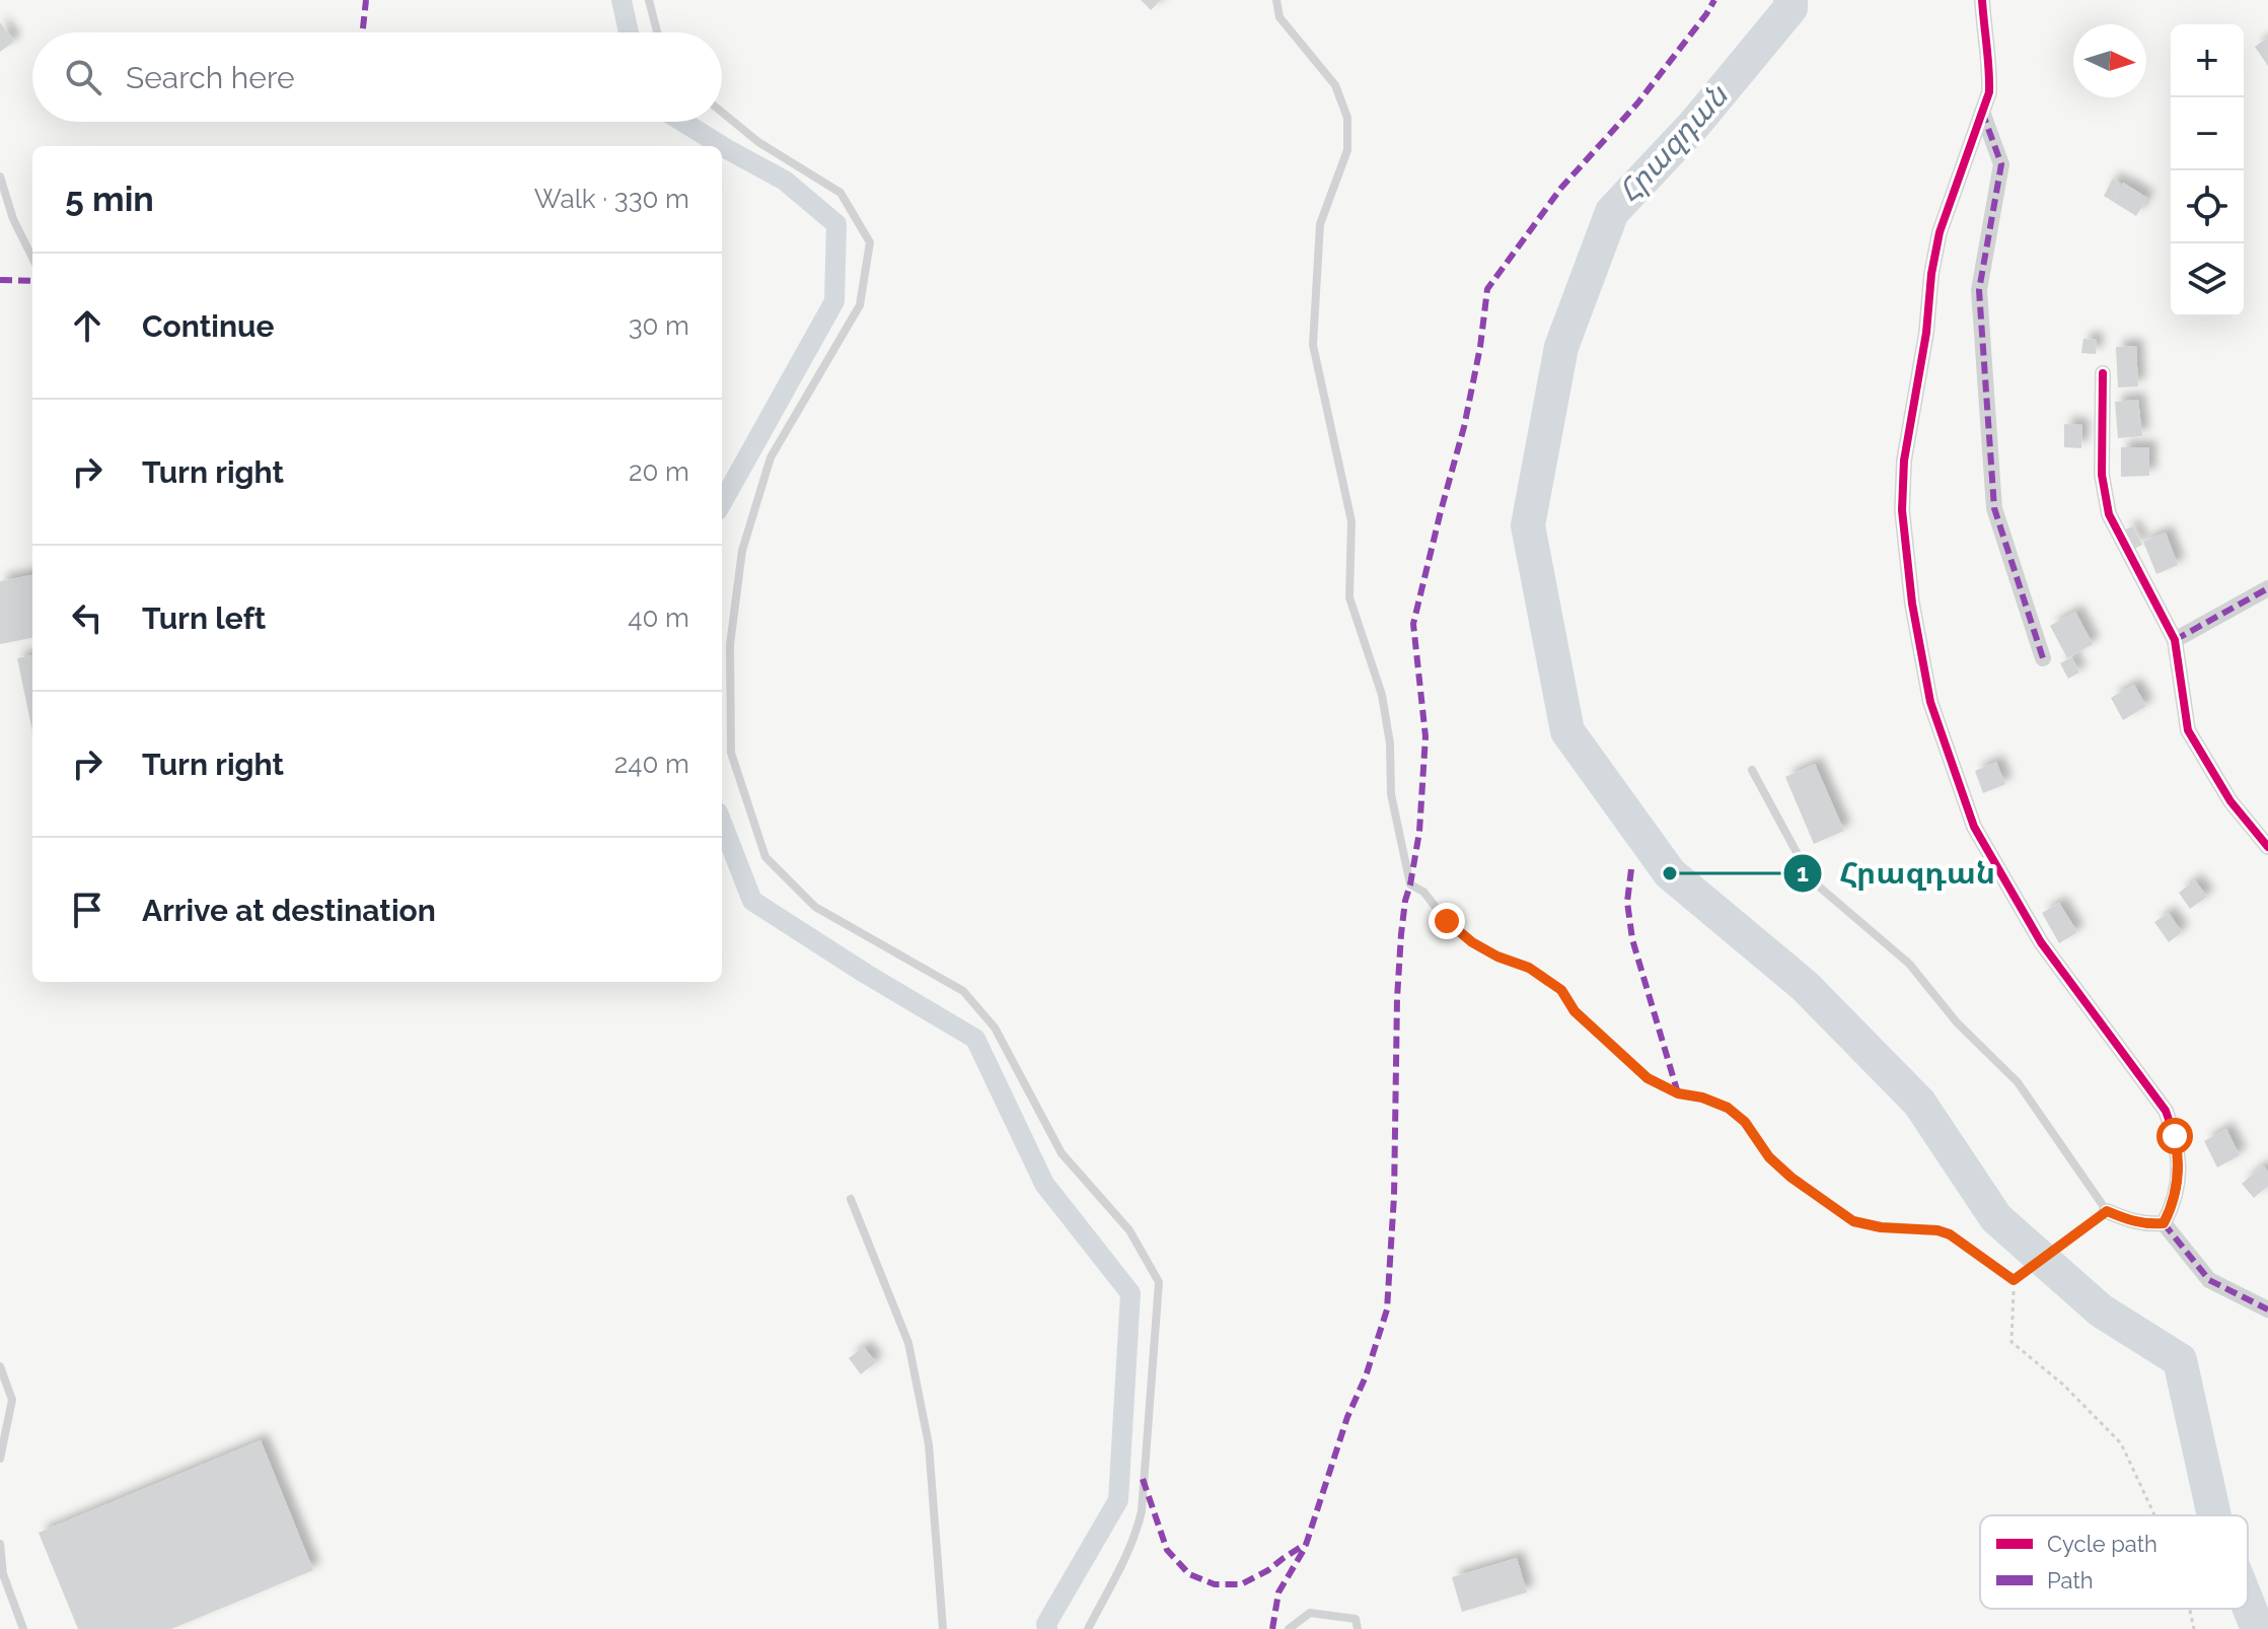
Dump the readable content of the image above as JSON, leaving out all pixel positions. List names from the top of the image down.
{
  "water": ["Հրազդան"],
  "places": ["Հրազդան"],
  "legend": ["Cycle path", "Path"],
  "north": "right",
  "page": {
    "map_buttons": ["+", "−"],
    "search": "Search here",
    "heading": ["5 min", "Walk · 330 m"],
    "list": [
      ["Continue", "30 m"],
      ["Turn right", "20 m"],
      ["Turn left", "40 m"],
      ["Turn right", "240 m"],
      "Arrive at destination"
    ]
  }
}
